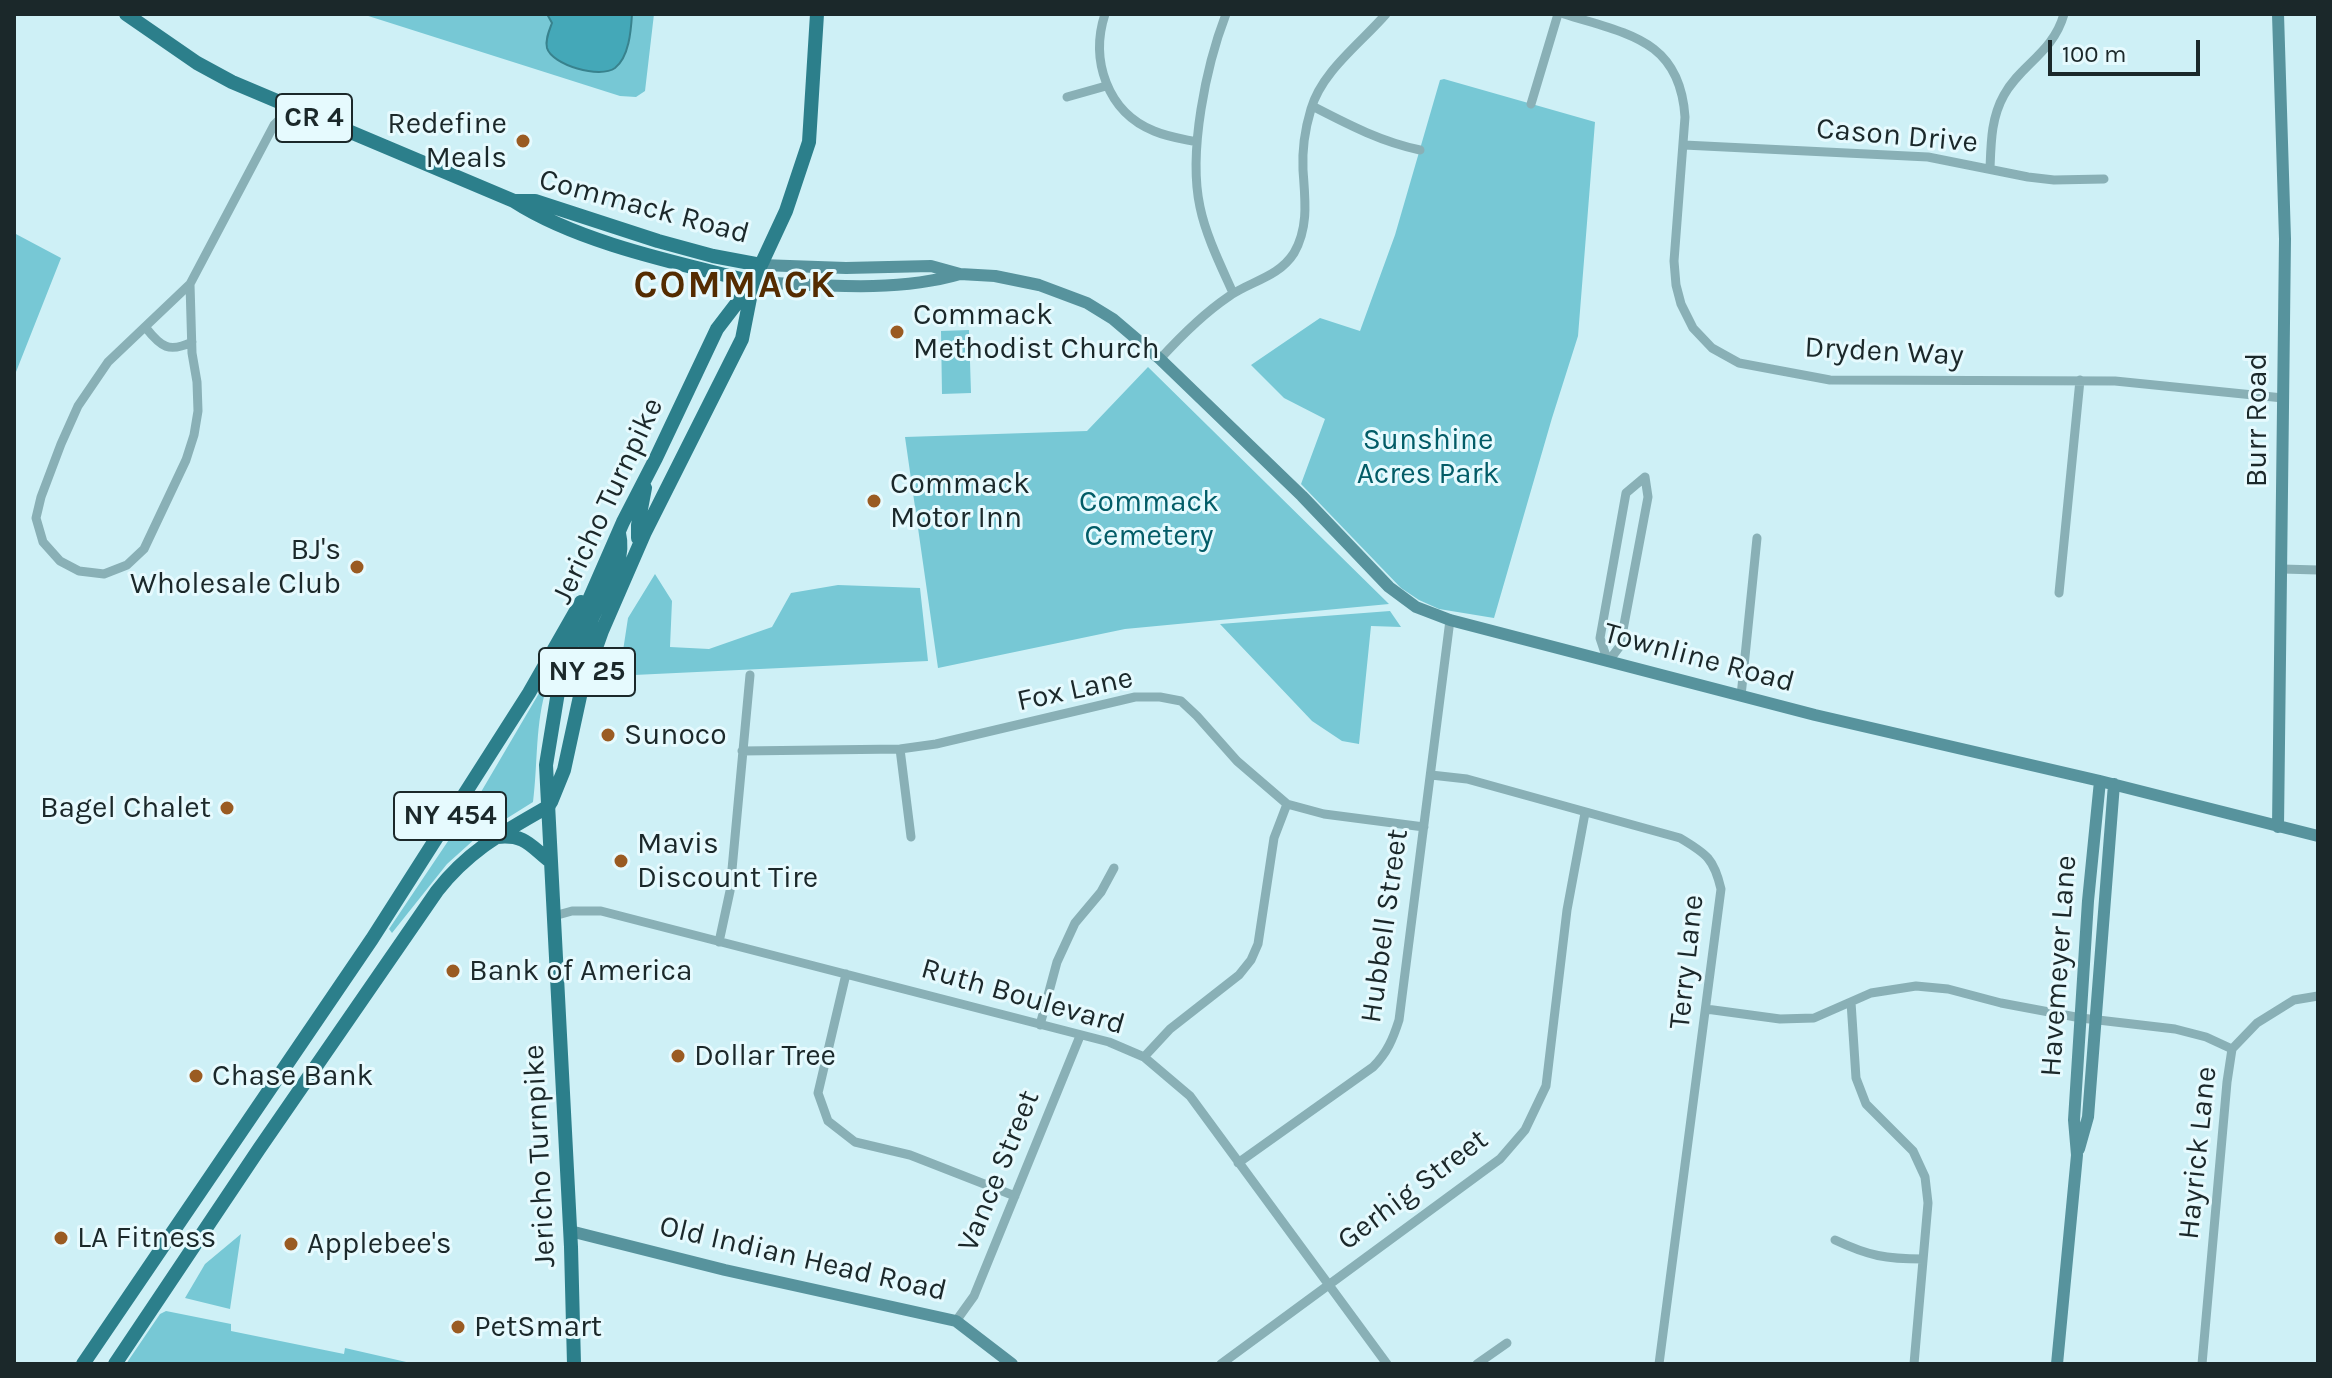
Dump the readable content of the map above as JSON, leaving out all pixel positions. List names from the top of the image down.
{
  "streets": {
    "main road": [
      "CR 4",
      "Commack Road",
      "Jericho Turnpike",
      "NY 25",
      "NY 454"
    ],
    "street": [
      "Cason Drive",
      "Dryden Way",
      "Burr Road",
      "Townline Road",
      "Fox Lane",
      "Hubbell Street",
      "Terry Lane",
      "Havemeyer Lane",
      "Ruth Boulevard",
      "Hayrick Lane",
      "Vance Street",
      "Gerhig Street",
      "Old Indian Head Road"
    ]
  },
  "crossings": [
    ["CR 4", "Commack Road"],
    ["CR 4", "Jericho Turnpike"],
    ["CR 4", "Townline Road"],
    ["Cason Drive", "Dryden Way"],
    ["Commack Road", "Jericho Turnpike"],
    ["Dryden Way", "Burr Road"],
    ["Burr Road", "Townline Road"],
    ["Jericho Turnpike", "NY 454"],
    ["Jericho Turnpike", "Ruth Boulevard"],
    ["Jericho Turnpike", "Old Indian Head Road"],
    ["Townline Road", "Hubbell Street"],
    ["Townline Road", "Havemeyer Lane"],
    ["Fox Lane", "Hubbell Street"],
    ["Hubbell Street", "Terry Lane"],
    ["Hubbell Street", "Ruth Boulevard"],
    ["Terry Lane", "Gerhig Street"],
    ["Ruth Boulevard", "Vance Street"],
    ["Ruth Boulevard", "Gerhig Street"],
    ["Vance Street", "Old Indian Head Road"]
  ],
  "districts": ["COMMACK"],
  "parks": ["Sunshine Acres Park", "Commack Cemetery"],
  "places": [
    "Redefine Meals",
    "Commack Methodist Church",
    "Commack Motor Inn",
    "BJ's Wholesale Club",
    "Sunoco",
    "Bagel Chalet",
    "Mavis Discount Tire",
    "Bank of America",
    "Dollar Tree",
    "Chase Bank",
    "LA Fitness",
    "Applebee's",
    "PetSmart"
  ],
  "scale_bar": "100 m"
}
